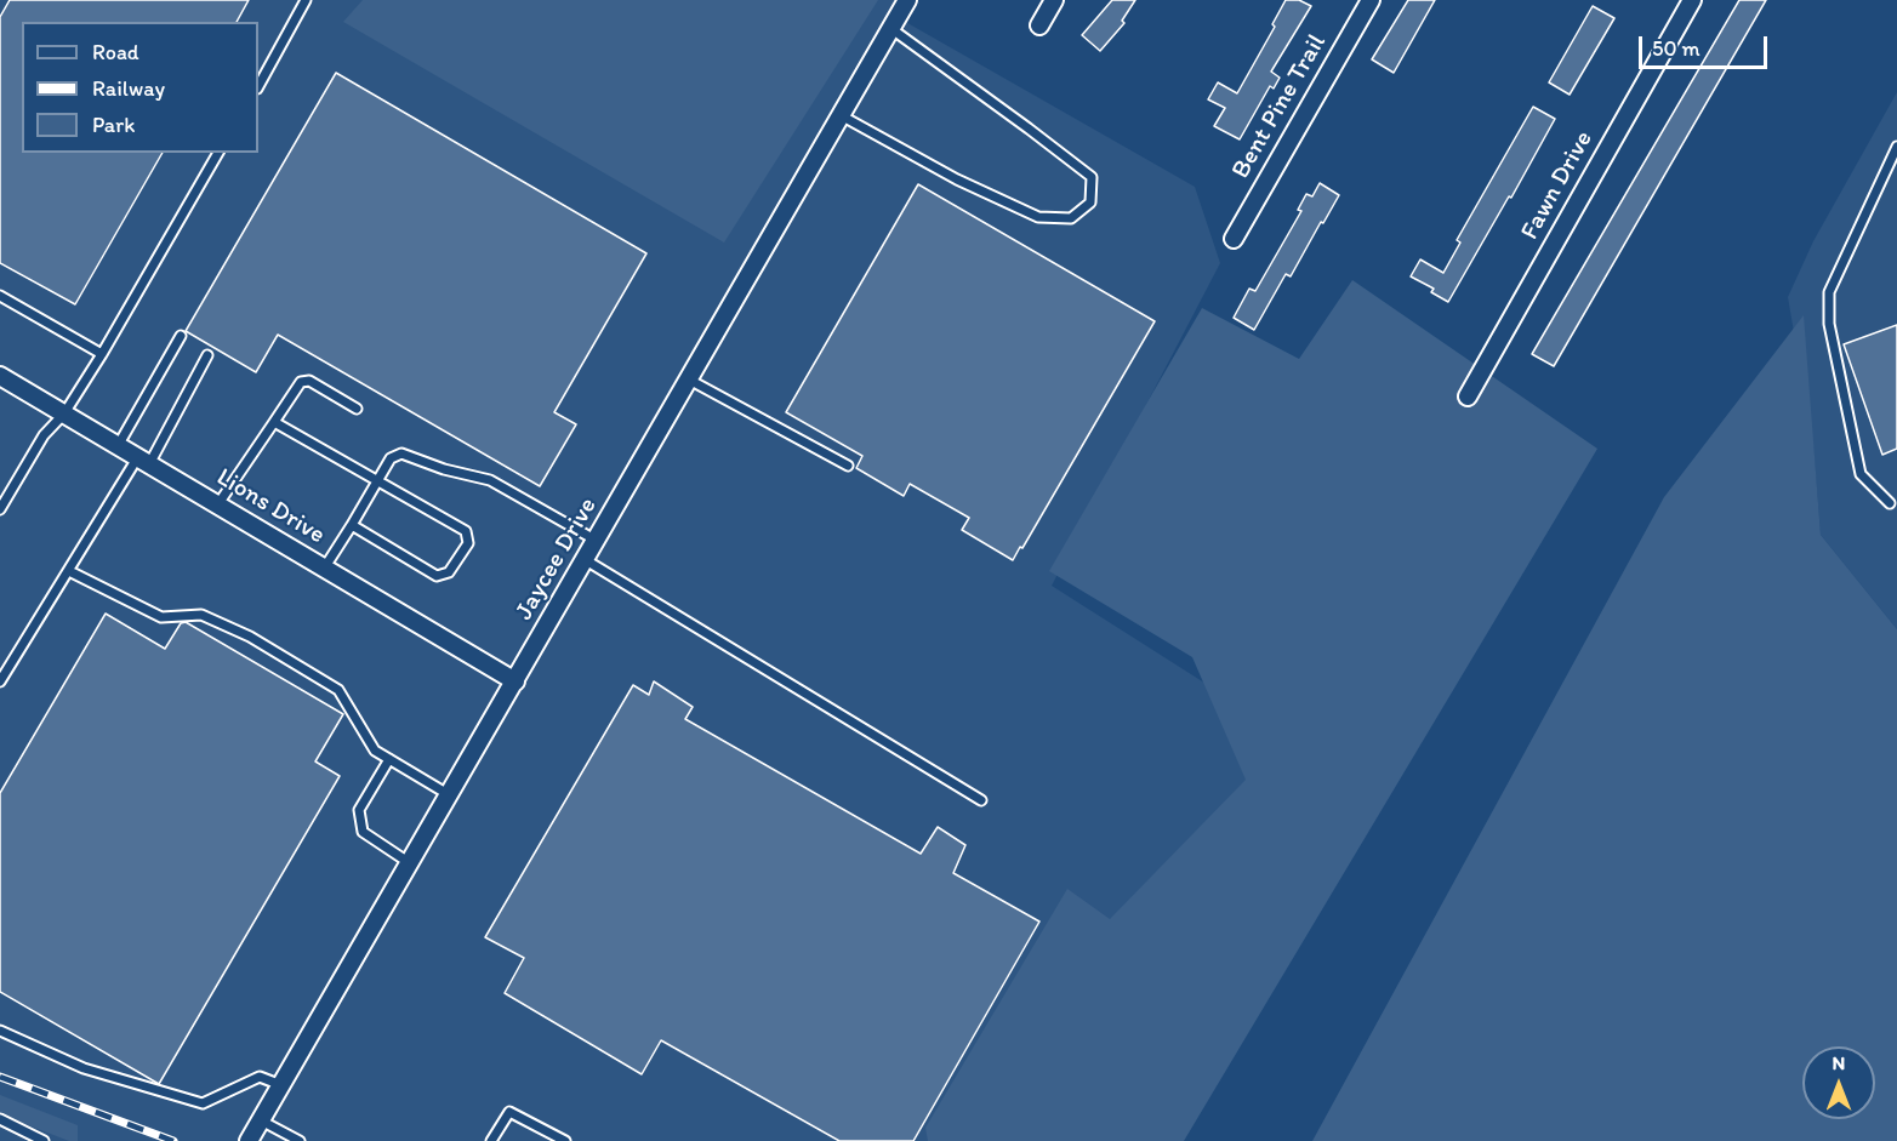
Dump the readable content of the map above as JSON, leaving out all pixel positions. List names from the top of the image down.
{
  "streets": {
    "street": [
      "Bent Pine Trail",
      "Fawn Drive",
      "Lions Drive",
      "Jaycee Drive"
    ]
  },
  "crossings": [
    ["Lions Drive", "Jaycee Drive"]
  ],
  "legend": ["Road", "Railway", "Park"],
  "scale_bar": "50 m",
  "north": "top"
}
